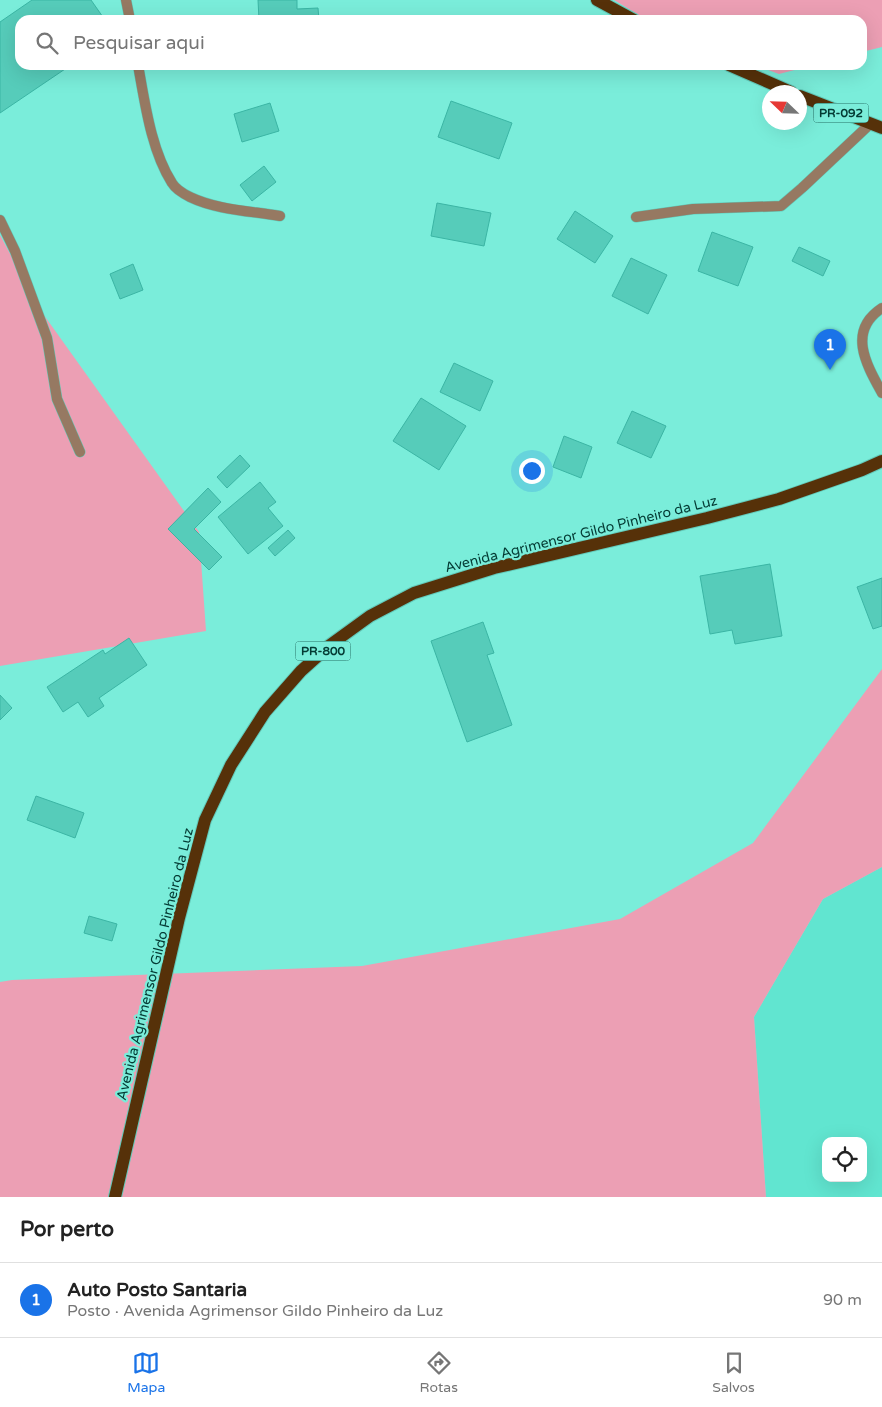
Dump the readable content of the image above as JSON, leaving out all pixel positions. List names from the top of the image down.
{
  "streets": {
    "main road": ["PR-092", "Avenida Agrimensor Gildo Pinheiro da Luz", "PR-800"]
  },
  "north": "top left",
  "page": {
    "search": "Pesquisar aqui",
    "pins": "1",
    "heading": "Por perto",
    "list": [
      {
        "mark": "1",
        "name": "Auto Posto Santaria",
        "note": "Posto · Avenida Agrimensor Gildo Pinheiro da Luz",
        "value": "90 m"
      }
    ],
    "nav": ["Mapa", "Rotas", "Salvos"]
  }
}
